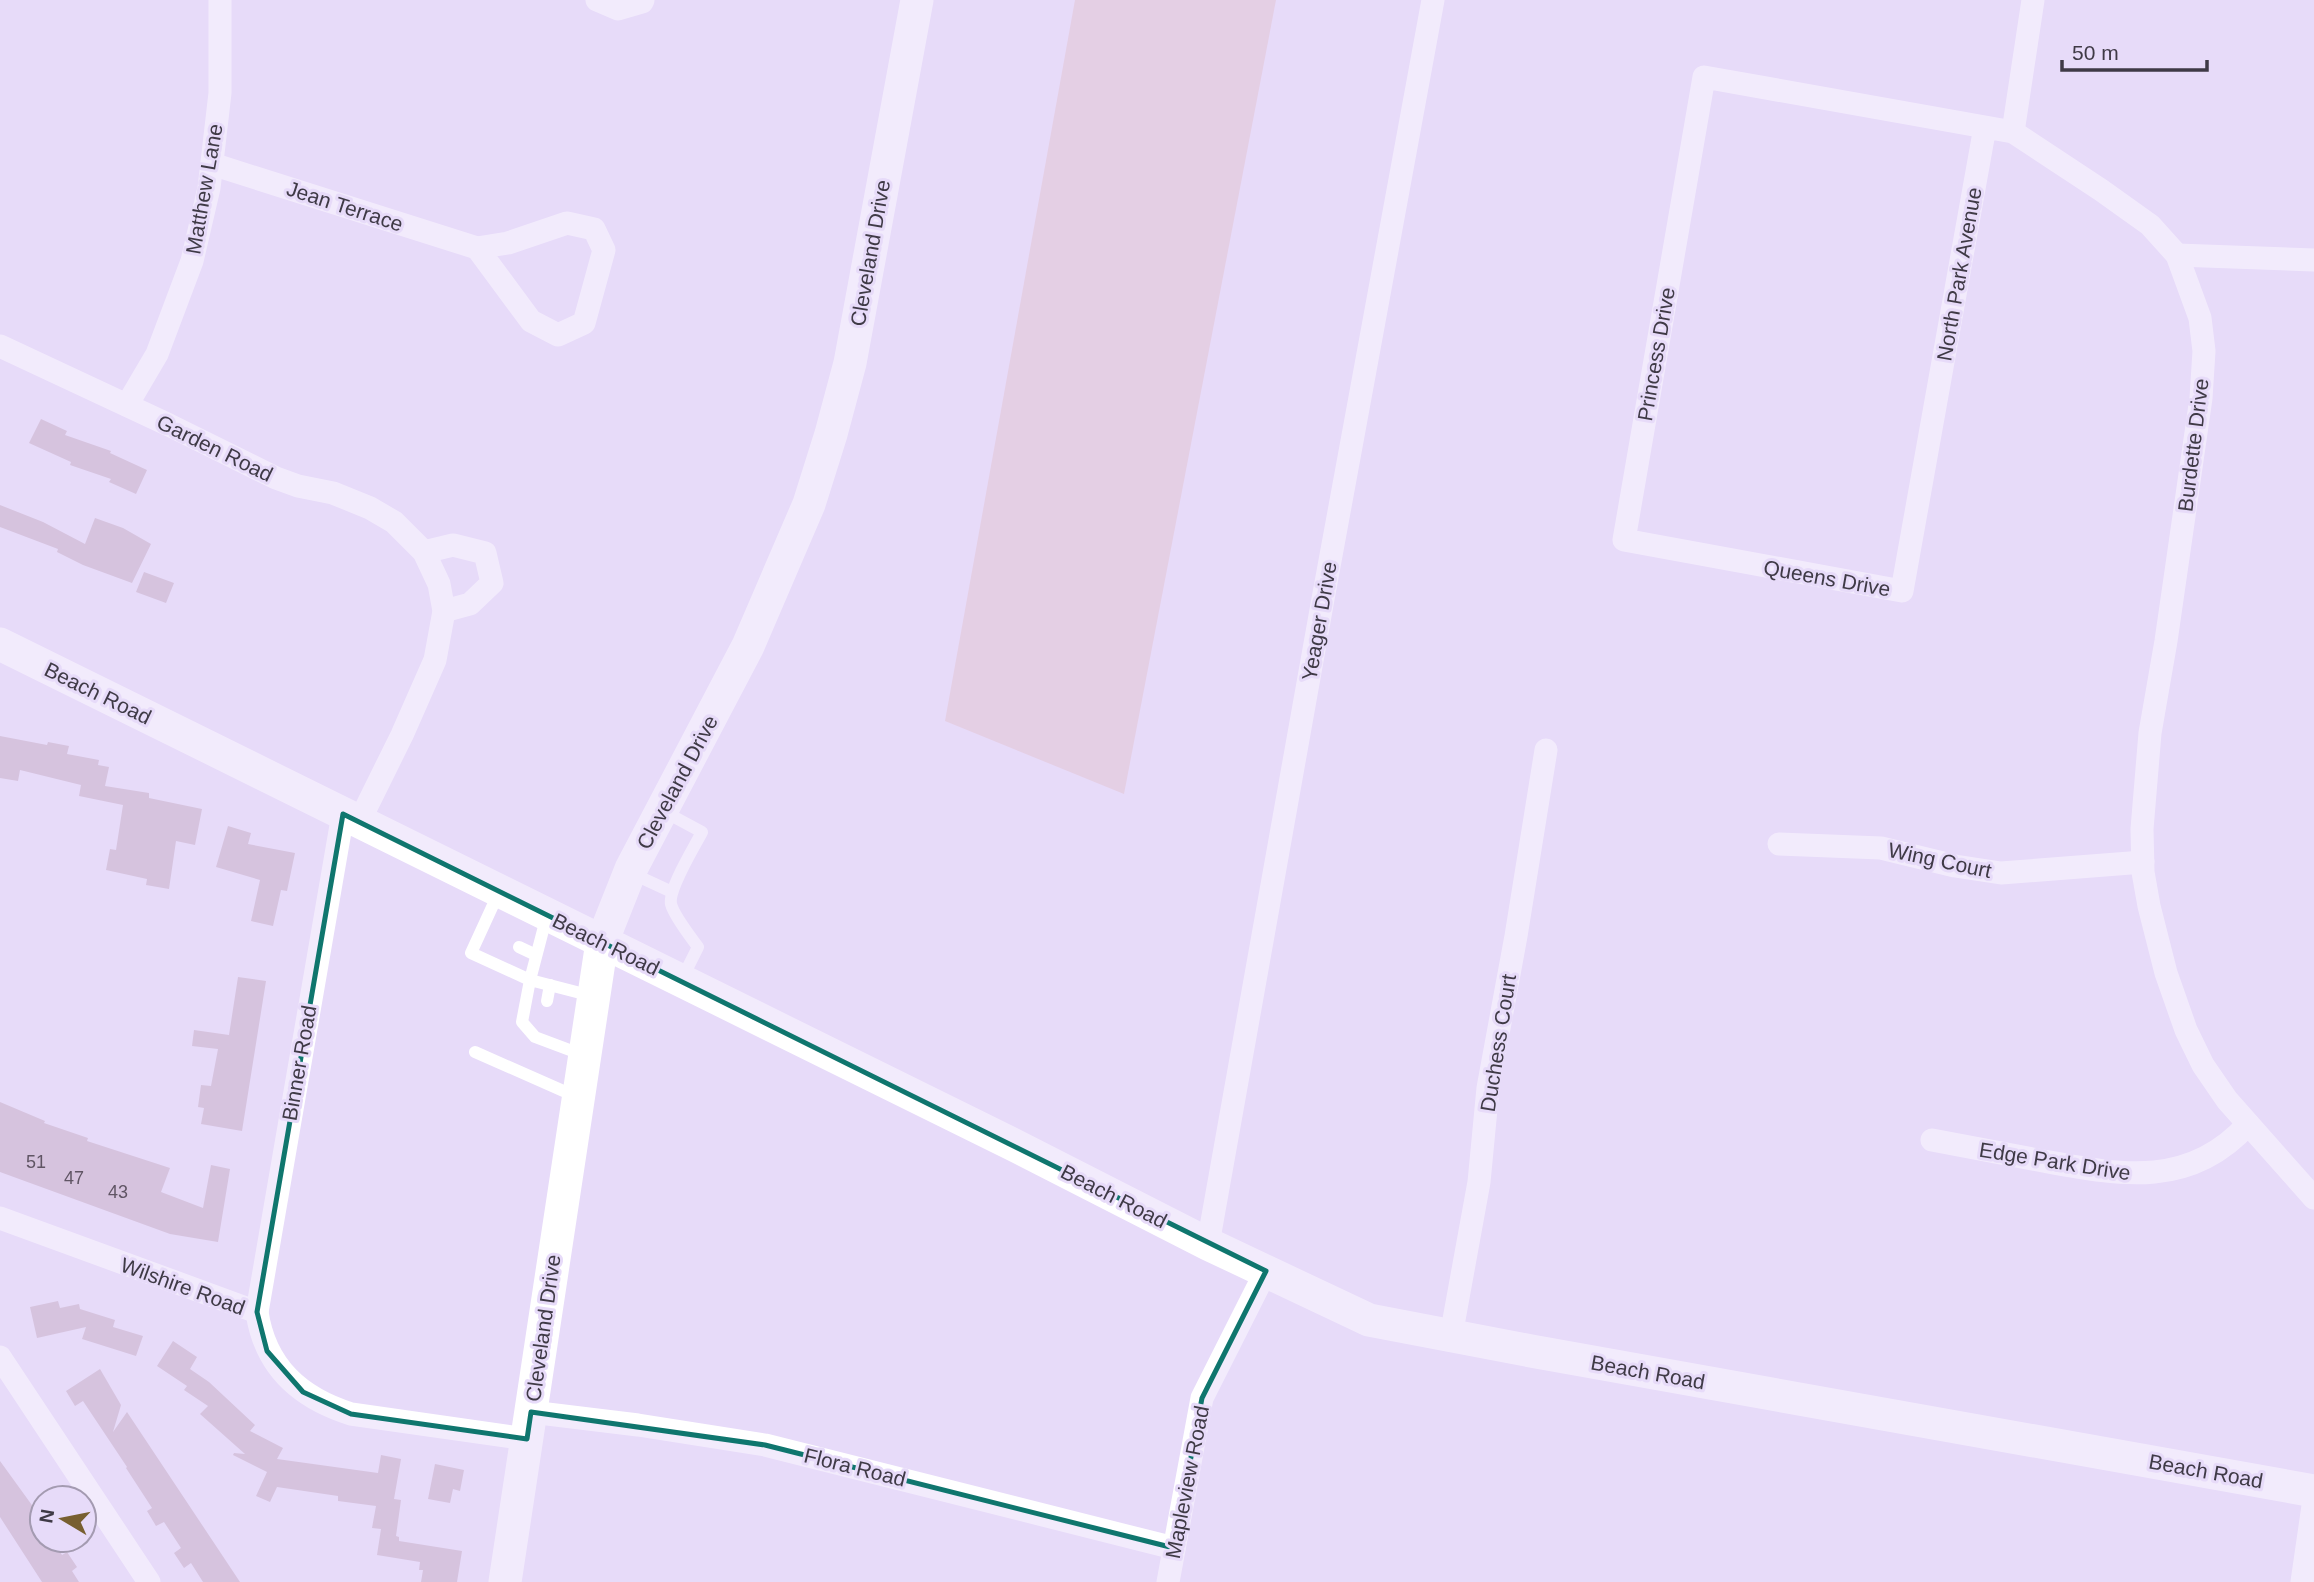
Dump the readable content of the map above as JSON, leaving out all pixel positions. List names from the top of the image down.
{
  "streets": {
    "street": [
      "Matthew Lane",
      "Jean Terrace",
      "Cleveland Drive",
      "North Park Avenue",
      "Princess Drive",
      "Burdette Drive",
      "Garden Road",
      "Queens Drive",
      "Yeager Drive",
      "Beach Road",
      "Wing Court",
      "Duchess Court",
      "Binner Road",
      "Edge Park Drive",
      "Wilshire Road",
      "Flora Road",
      "Mapleview Road"
    ]
  },
  "crossings": [
    ["Matthew Lane", "Jean Terrace"],
    ["Matthew Lane", "Garden Road"],
    ["Cleveland Drive", "Beach Road"],
    ["Cleveland Drive", "Wilshire Road"],
    ["Cleveland Drive", "Flora Road"],
    ["North Park Avenue", "Burdette Drive"],
    ["North Park Avenue", "Queens Drive"],
    ["Princess Drive", "Burdette Drive"],
    ["Princess Drive", "Queens Drive"],
    ["Burdette Drive", "Wing Court"],
    ["Burdette Drive", "Edge Park Drive"],
    ["Garden Road", "Beach Road"],
    ["Garden Road", "Binner Road"],
    ["Yeager Drive", "Beach Road"],
    ["Beach Road", "Duchess Court"],
    ["Beach Road", "Binner Road"],
    ["Beach Road", "Mapleview Road"],
    ["Binner Road", "Wilshire Road"],
    ["Wilshire Road", "Flora Road"],
    ["Flora Road", "Mapleview Road"]
  ],
  "house_numbers": ["51", "47", "43"],
  "scale_bar": "50 m",
  "north": "left"
}
